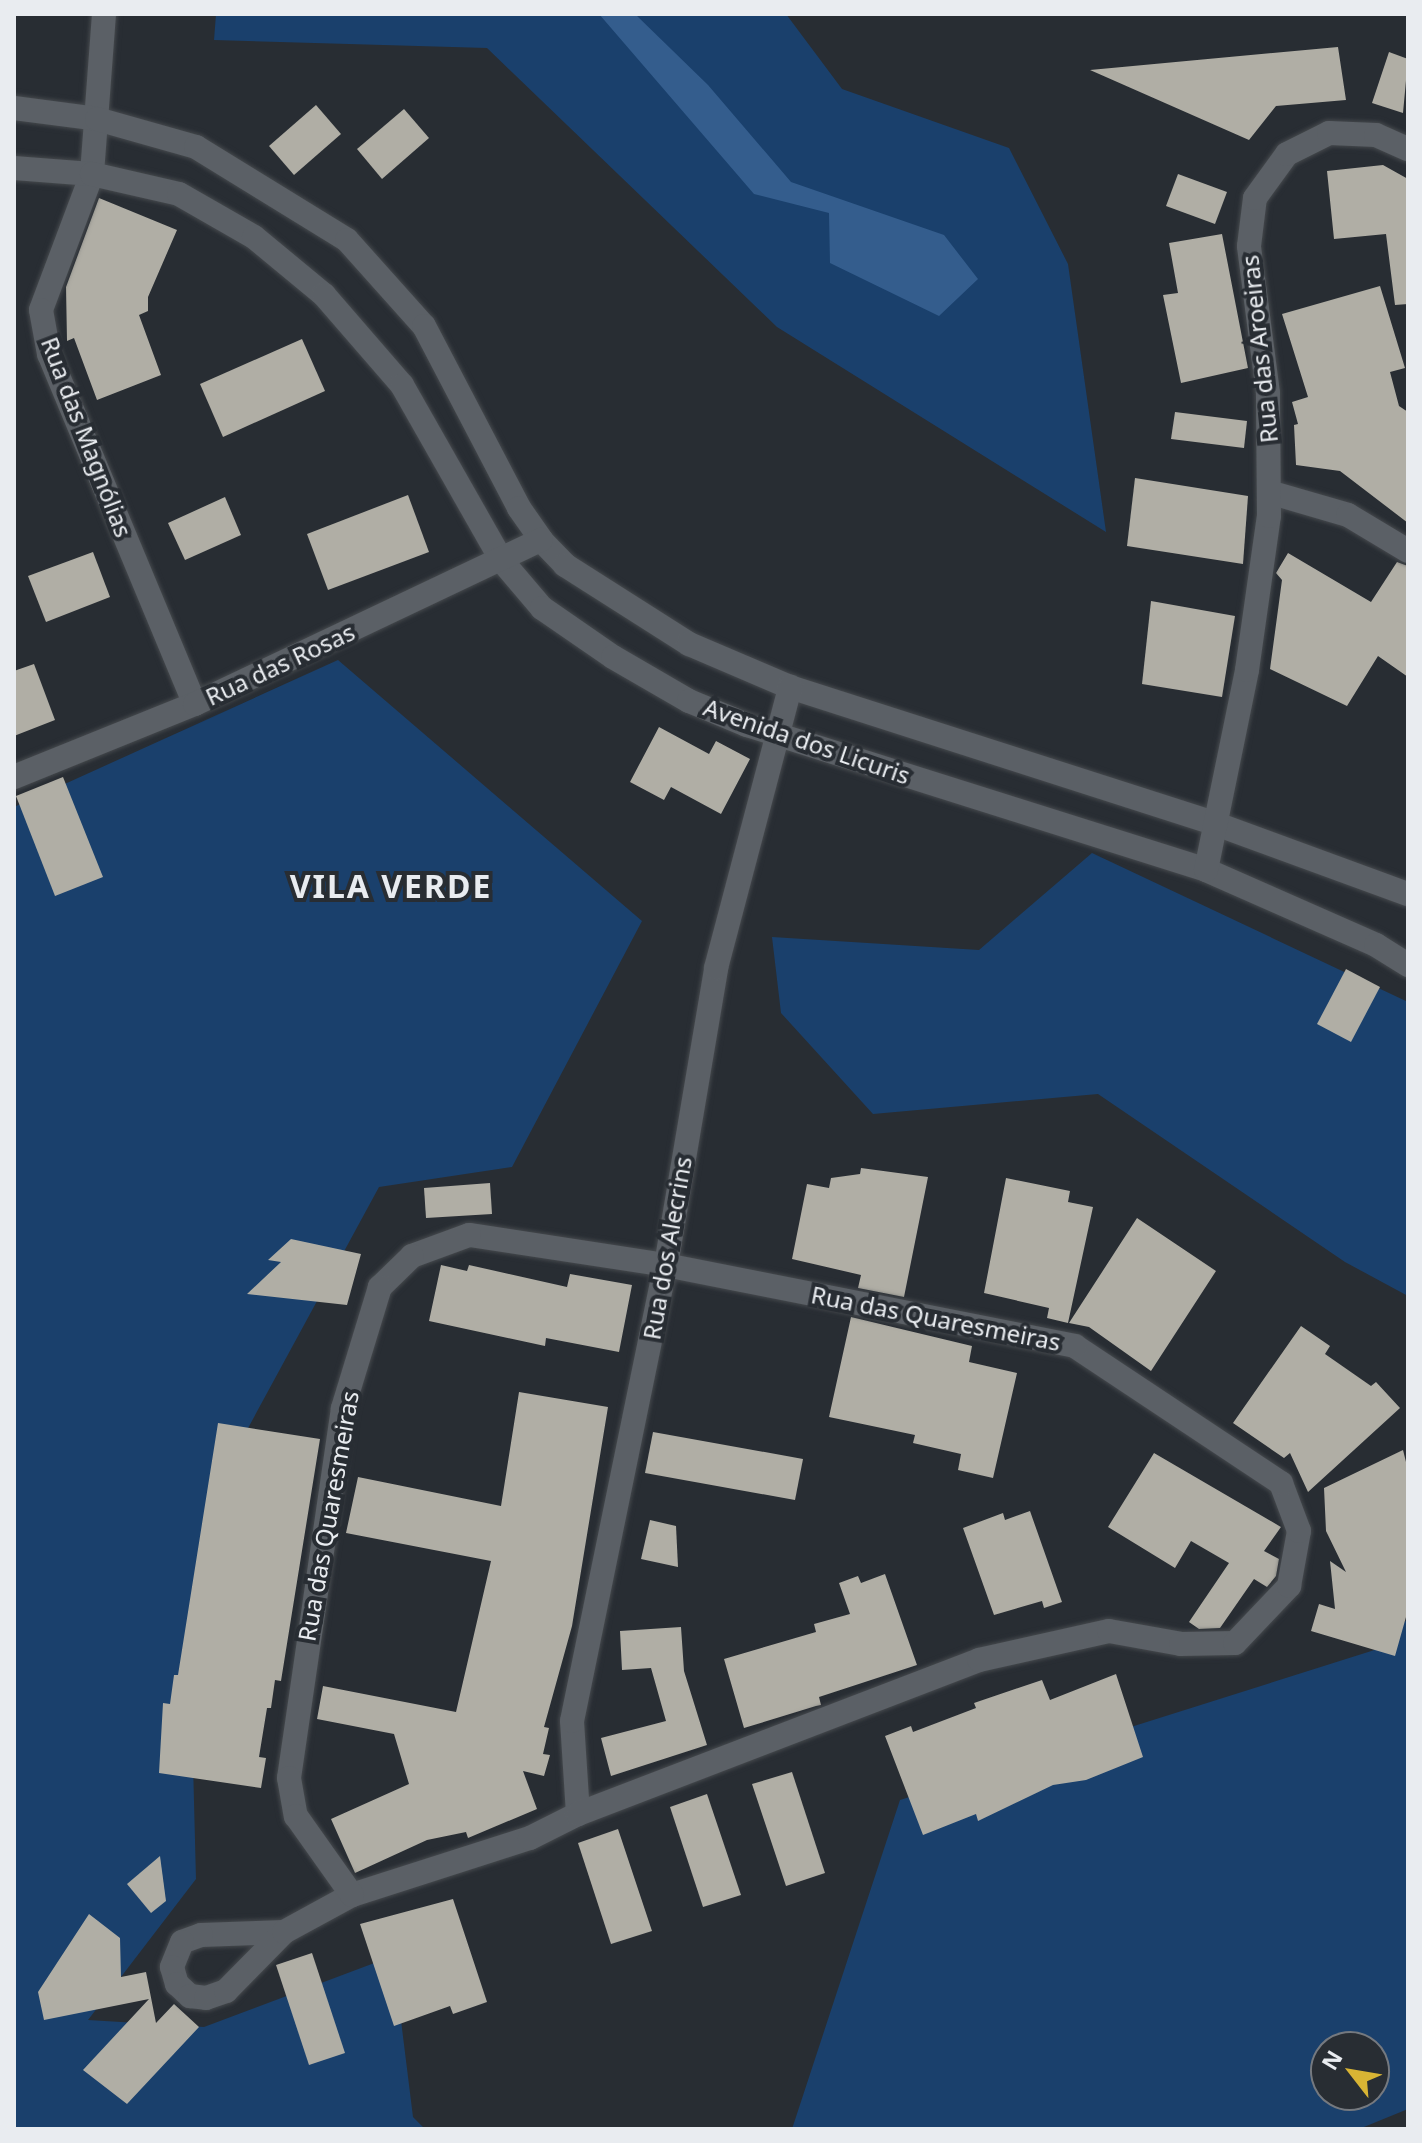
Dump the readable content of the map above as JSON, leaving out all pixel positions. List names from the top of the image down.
{
  "streets": {
    "street": [
      "Rua das Aroeiras",
      "Rua das Magnólias",
      "Rua das Rosas",
      "Avenida dos Licuris",
      "Rua dos Alecrins",
      "Rua das Quaresmeiras"
    ]
  },
  "crossings": [
    ["Rua das Aroeiras", "Avenida dos Licuris"],
    ["Rua das Magnólias", "Rua das Rosas"],
    ["Rua das Magnólias", "Avenida dos Licuris"],
    ["Rua das Rosas", "Avenida dos Licuris"],
    ["Avenida dos Licuris", "Rua dos Alecrins"],
    ["Rua dos Alecrins", "Rua das Quaresmeiras"]
  ],
  "districts": ["VILA VERDE"],
  "north": "top left"
}
